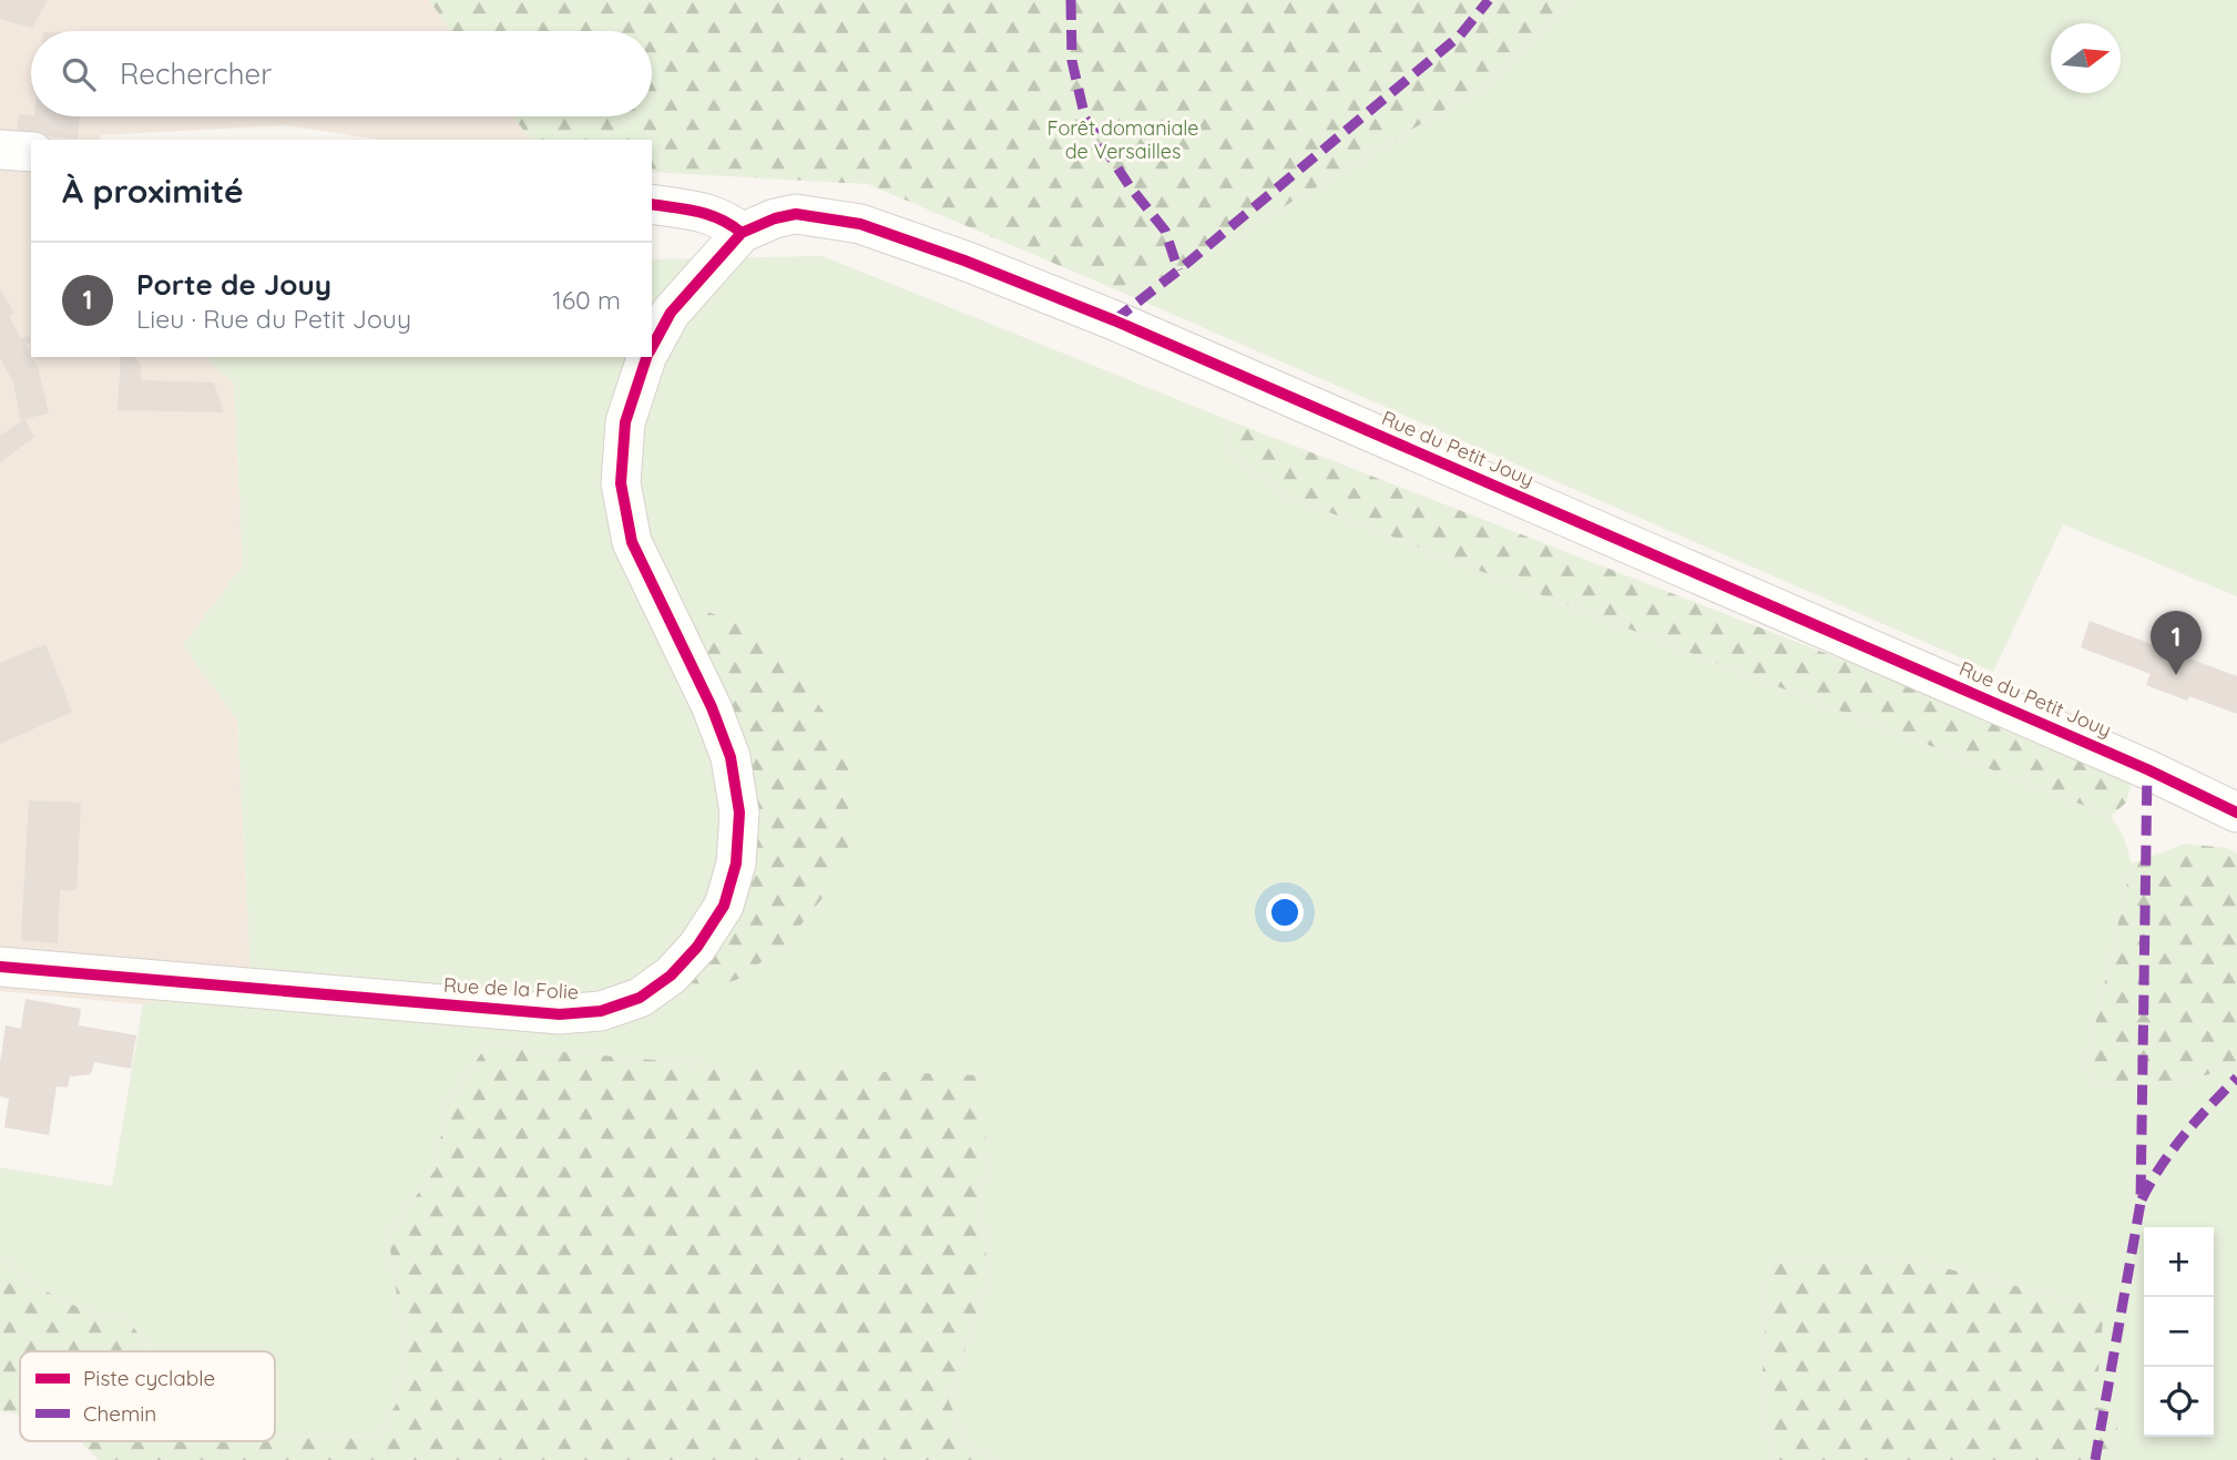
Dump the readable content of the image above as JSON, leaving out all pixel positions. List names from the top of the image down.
{
  "streets": {
    "street": ["Rue du Petit Jouy", "Rue de la Folie"]
  },
  "crossings": [
    ["Rue du Petit Jouy", "Rue de la Folie"]
  ],
  "parks": ["Forêt domaniale de Versailles"],
  "legend": ["Piste cyclable", "Chemin"],
  "north": "right",
  "page": {
    "search": "Rechercher",
    "heading": "À proximité",
    "list": [
      {
        "mark": "1",
        "name": "Porte de Jouy",
        "note": "Lieu · Rue du Petit Jouy",
        "value": "160 m"
      }
    ],
    "pins": "1",
    "map_buttons": ["+", "−"]
  }
}
